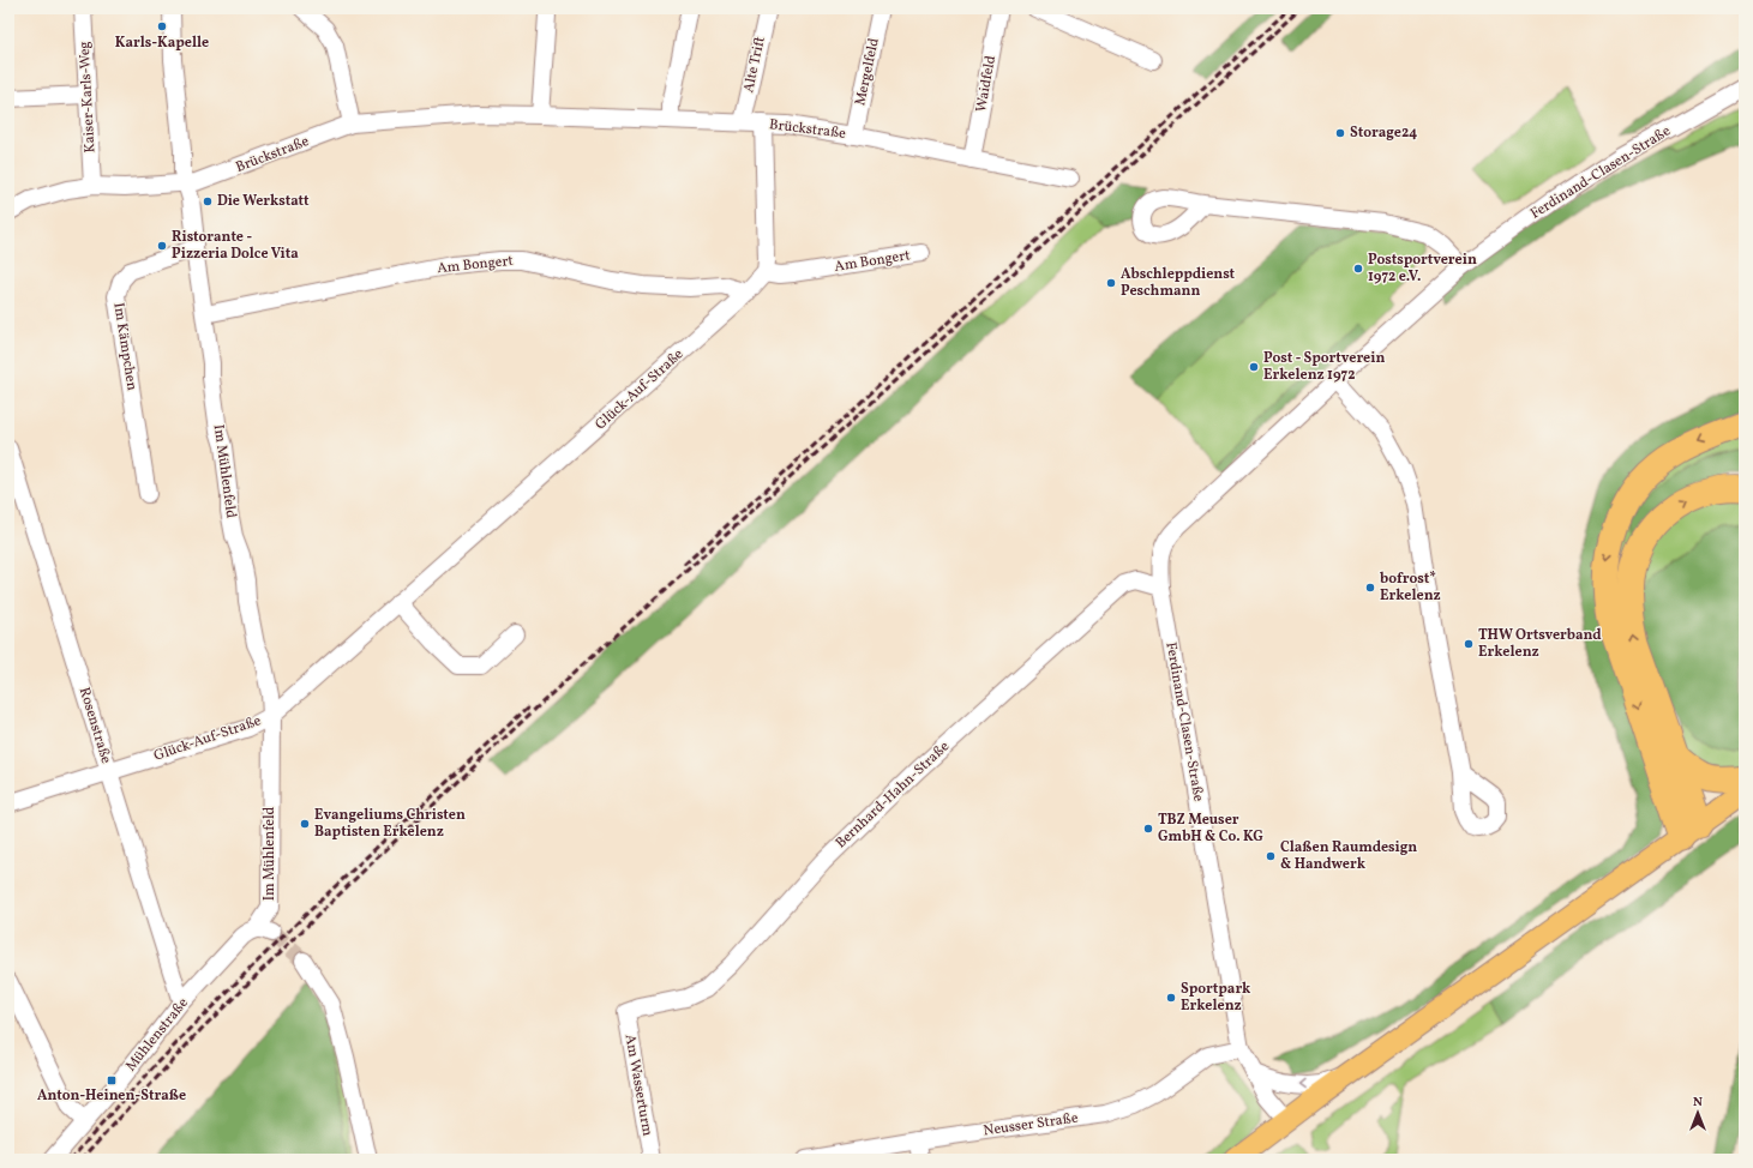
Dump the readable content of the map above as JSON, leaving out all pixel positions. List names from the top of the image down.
{
  "streets": {
    "street": [
      "Alte Trift",
      "Mergelfeld",
      "Waidfeld",
      "Kaiser-Karls-Weg",
      "Brückstraße",
      "Ferdinand-Clasen-Straße",
      "Am Bongert",
      "Im Kämpchen",
      "Glück-Auf-Straße",
      "Im Mühlenfeld",
      "Rosenstraße",
      "Bernhard-Hahn-Straße",
      "Mühlenstraße",
      "Am Wasserturm",
      "Neusser Straße"
    ]
  },
  "crossings": [
    ["Alte Trift", "Brückstraße"],
    ["Mergelfeld", "Brückstraße"],
    ["Waidfeld", "Brückstraße"],
    ["Kaiser-Karls-Weg", "Brückstraße"],
    ["Brückstraße", "Im Mühlenfeld"],
    ["Ferdinand-Clasen-Straße", "Bernhard-Hahn-Straße"],
    ["Ferdinand-Clasen-Straße", "Neusser Straße"],
    ["Am Bongert", "Glück-Auf-Straße"],
    ["Am Bongert", "Im Mühlenfeld"],
    ["Im Kämpchen", "Im Mühlenfeld"],
    ["Glück-Auf-Straße", "Im Mühlenfeld"],
    ["Glück-Auf-Straße", "Rosenstraße"],
    ["Im Mühlenfeld", "Mühlenstraße"],
    ["Rosenstraße", "Mühlenstraße"],
    ["Bernhard-Hahn-Straße", "Am Wasserturm"]
  ],
  "places": {
    "other": [
      "Karls-Kapelle",
      "Storage24",
      "Die Werkstatt",
      "Ristorante - Pizzeria Dolce Vita",
      "Postsportverein 1972 e.V.",
      "Abschleppdienst Peschmann",
      "Post - Sportverein Erkelenz 1972",
      "bofrost* Erkelenz",
      "THW Ortsverband Erkelenz",
      "Evangeliums Christen Baptisten Erkelenz",
      "TBZ Meuser GmbH & Co. KG",
      "Claßen Raumdesign & Handwerk",
      "Sportpark Erkelenz"
    ],
    "transit": ["Anton-Heinen-Straße"]
  },
  "north": "top"
}
